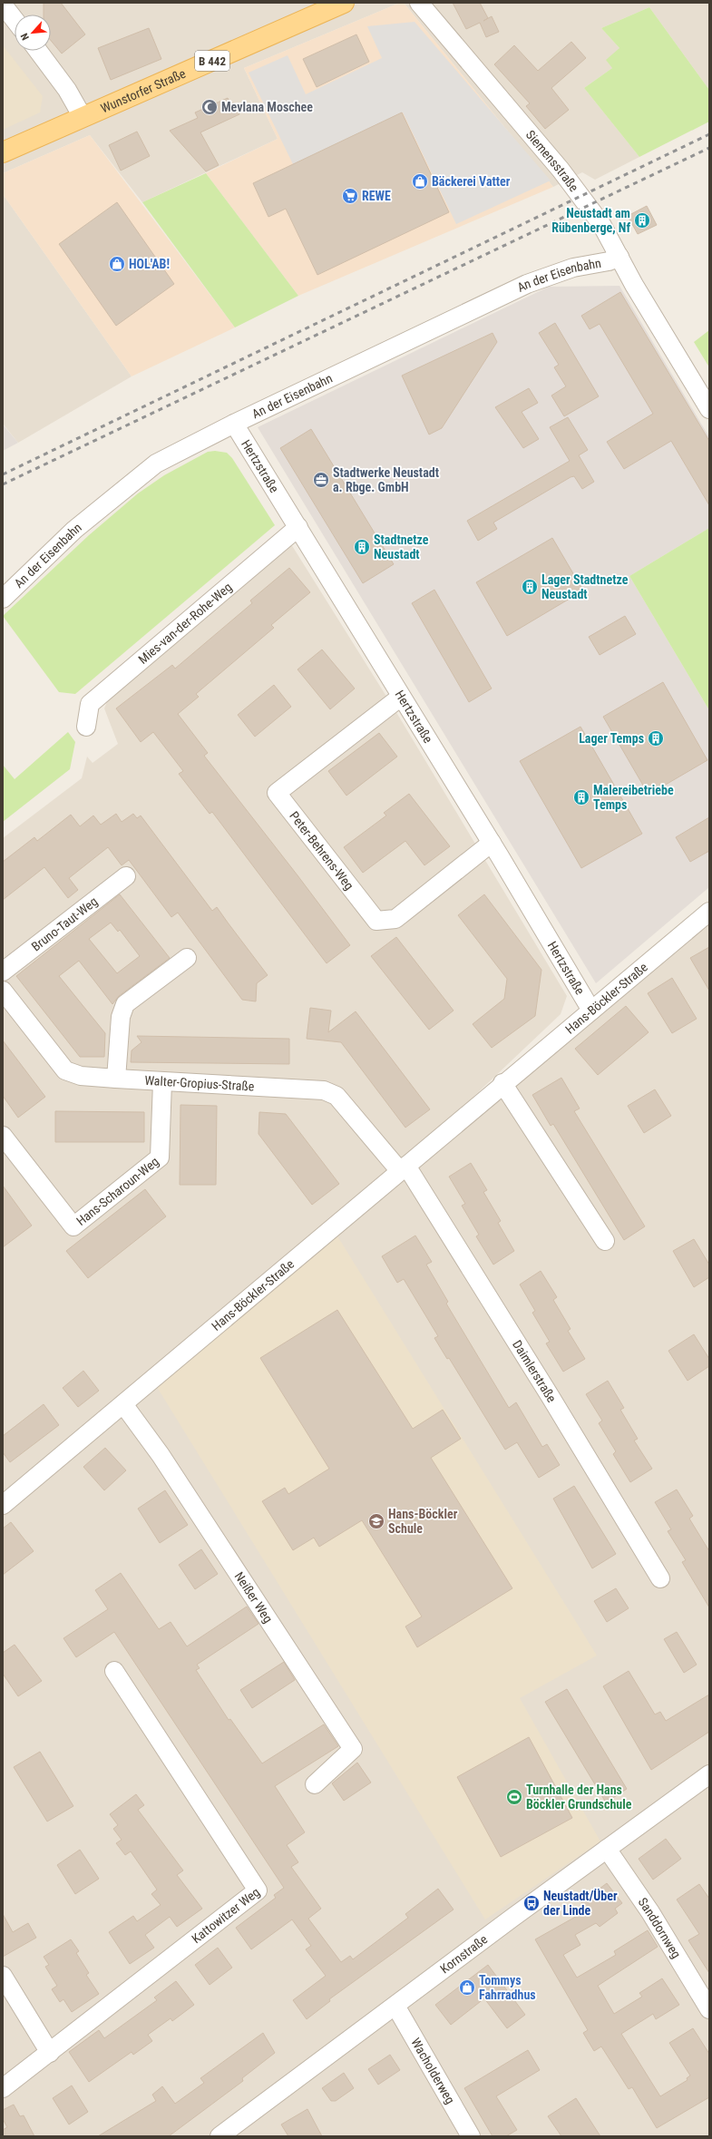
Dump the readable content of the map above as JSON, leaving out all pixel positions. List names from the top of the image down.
{
  "streets": {
    "main road": ["B 442", "Wunstorfer Straße"],
    "street": [
      "Siemensstraße",
      "An der Eisenbahn",
      "Hertzstraße",
      "Mies-van-der-Rohe-Weg",
      "Peter-Behrens-Weg",
      "Bruno-Taut-Weg",
      "Hans-Böckler-Straße",
      "Walter-Gropius-Straße",
      "Hans-Scharoun-Weg",
      "Daimlerstraße",
      "Neißer Weg",
      "Kattowitzer Weg",
      "Sanddornweg",
      "Kornstraße",
      "Wacholderweg"
    ]
  },
  "crossings": [
    ["Siemensstraße", "An der Eisenbahn"],
    ["An der Eisenbahn", "Hertzstraße"],
    ["Hertzstraße", "Mies-van-der-Rohe-Weg"],
    ["Hertzstraße", "Peter-Behrens-Weg"],
    ["Hertzstraße", "Hans-Böckler-Straße"],
    ["Hans-Böckler-Straße", "Walter-Gropius-Straße"],
    ["Hans-Böckler-Straße", "Daimlerstraße"],
    ["Hans-Böckler-Straße", "Neißer Weg"],
    ["Walter-Gropius-Straße", "Hans-Scharoun-Weg"],
    ["Walter-Gropius-Straße", "Daimlerstraße"],
    ["Sanddornweg", "Kornstraße"],
    ["Kornstraße", "Wacholderweg"]
  ],
  "places": {
    "mosque": ["Mevlana Moschee"],
    "shop": ["Bäckerei Vatter", "HOL'AB!", "Tommys Fahrradhus"],
    "supermarket": ["REWE"],
    "building": [
      "Neustadt am Rübenberge, Nf",
      "Stadtnetze Neustadt",
      "Lager Stadtnetze Neustadt",
      "Lager Temps",
      "Malereibetriebe Temps"
    ],
    "office": ["Stadtwerke Neustadt a. Rbge. GmbH"],
    "school or university": ["Hans-Böckler Schule"],
    "sports": ["Turnhalle der Hans Böckler Grundschule"],
    "bus stop": ["Neustadt/Über der Linde"]
  },
  "north": "bottom left"
}
